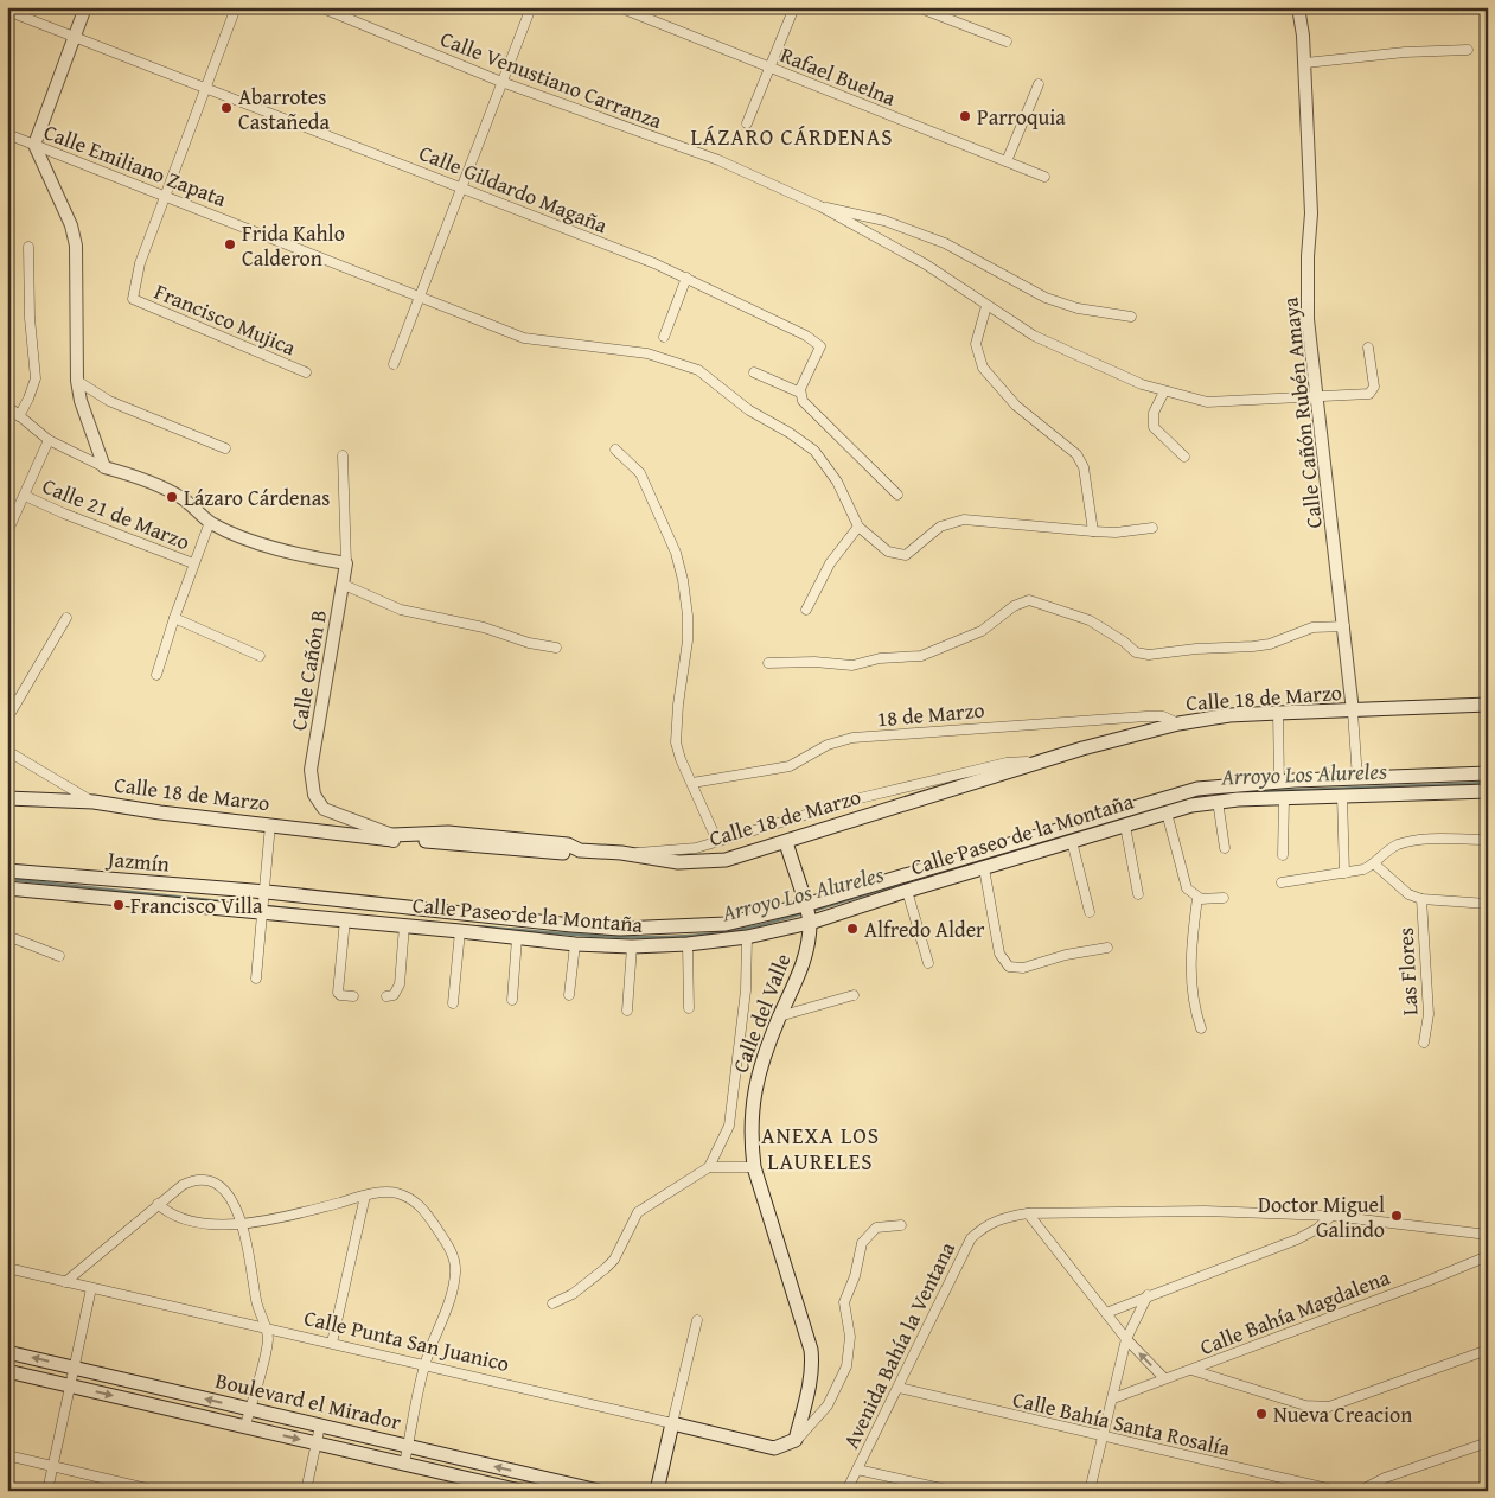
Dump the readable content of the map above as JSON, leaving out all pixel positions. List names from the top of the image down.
{
  "streets": {
    "main road": [
      "Calle 18 de Marzo",
      "Calle Paseo de la Montaña",
      "Jazmín",
      "Calle del Valle",
      "Calle Punta San Juanico",
      "Boulevard el Mirador"
    ],
    "street": [
      "Rafael Buelna",
      "Calle Venustiano Carranza",
      "Calle Emiliano Zapata",
      "Calle Gildardo Magaña",
      "Francisco Mujica",
      "Calle Cañón Rubén Amaya",
      "Calle 21 de Marzo",
      "Calle Cañón B",
      "18 de Marzo",
      "Las Flores",
      "Calle Bahía Magdalena",
      "Avenida Bahía la Ventana",
      "Calle Bahía Santa Rosalía"
    ]
  },
  "crossings": [
    ["Calle Venustiano Carranza", "Calle Cañón Rubén Amaya"],
    ["Calle Emiliano Zapata", "Francisco Mujica"],
    ["Calle Cañón Rubén Amaya", "Calle 18 de Marzo"],
    ["Calle Cañón Rubén Amaya", "Calle Paseo de la Montaña"],
    ["Calle Cañón B", "Calle 18 de Marzo"],
    ["Calle 18 de Marzo", "18 de Marzo"],
    ["Calle 18 de Marzo", "Calle del Valle"],
    ["Calle Paseo de la Montaña", "Jazmín"],
    ["Calle Paseo de la Montaña", "Calle del Valle"],
    ["Calle del Valle", "Calle Punta San Juanico"],
    ["Avenida Bahía la Ventana", "Calle Bahía Santa Rosalía"]
  ],
  "districts": ["LÁZARO CÁRDENAS", "ANEXA LOS LAURELES"],
  "water": ["Arroyo Los Alureles"],
  "places": [
    "Abarrotes Castañeda",
    "Parroquia",
    "Frida Kahlo Calderon",
    "Lázaro Cárdenas",
    "Francisco Villa",
    "Alfredo Alder",
    "Doctor Miguel Galindo",
    "Nueva Creacion"
  ]
}
